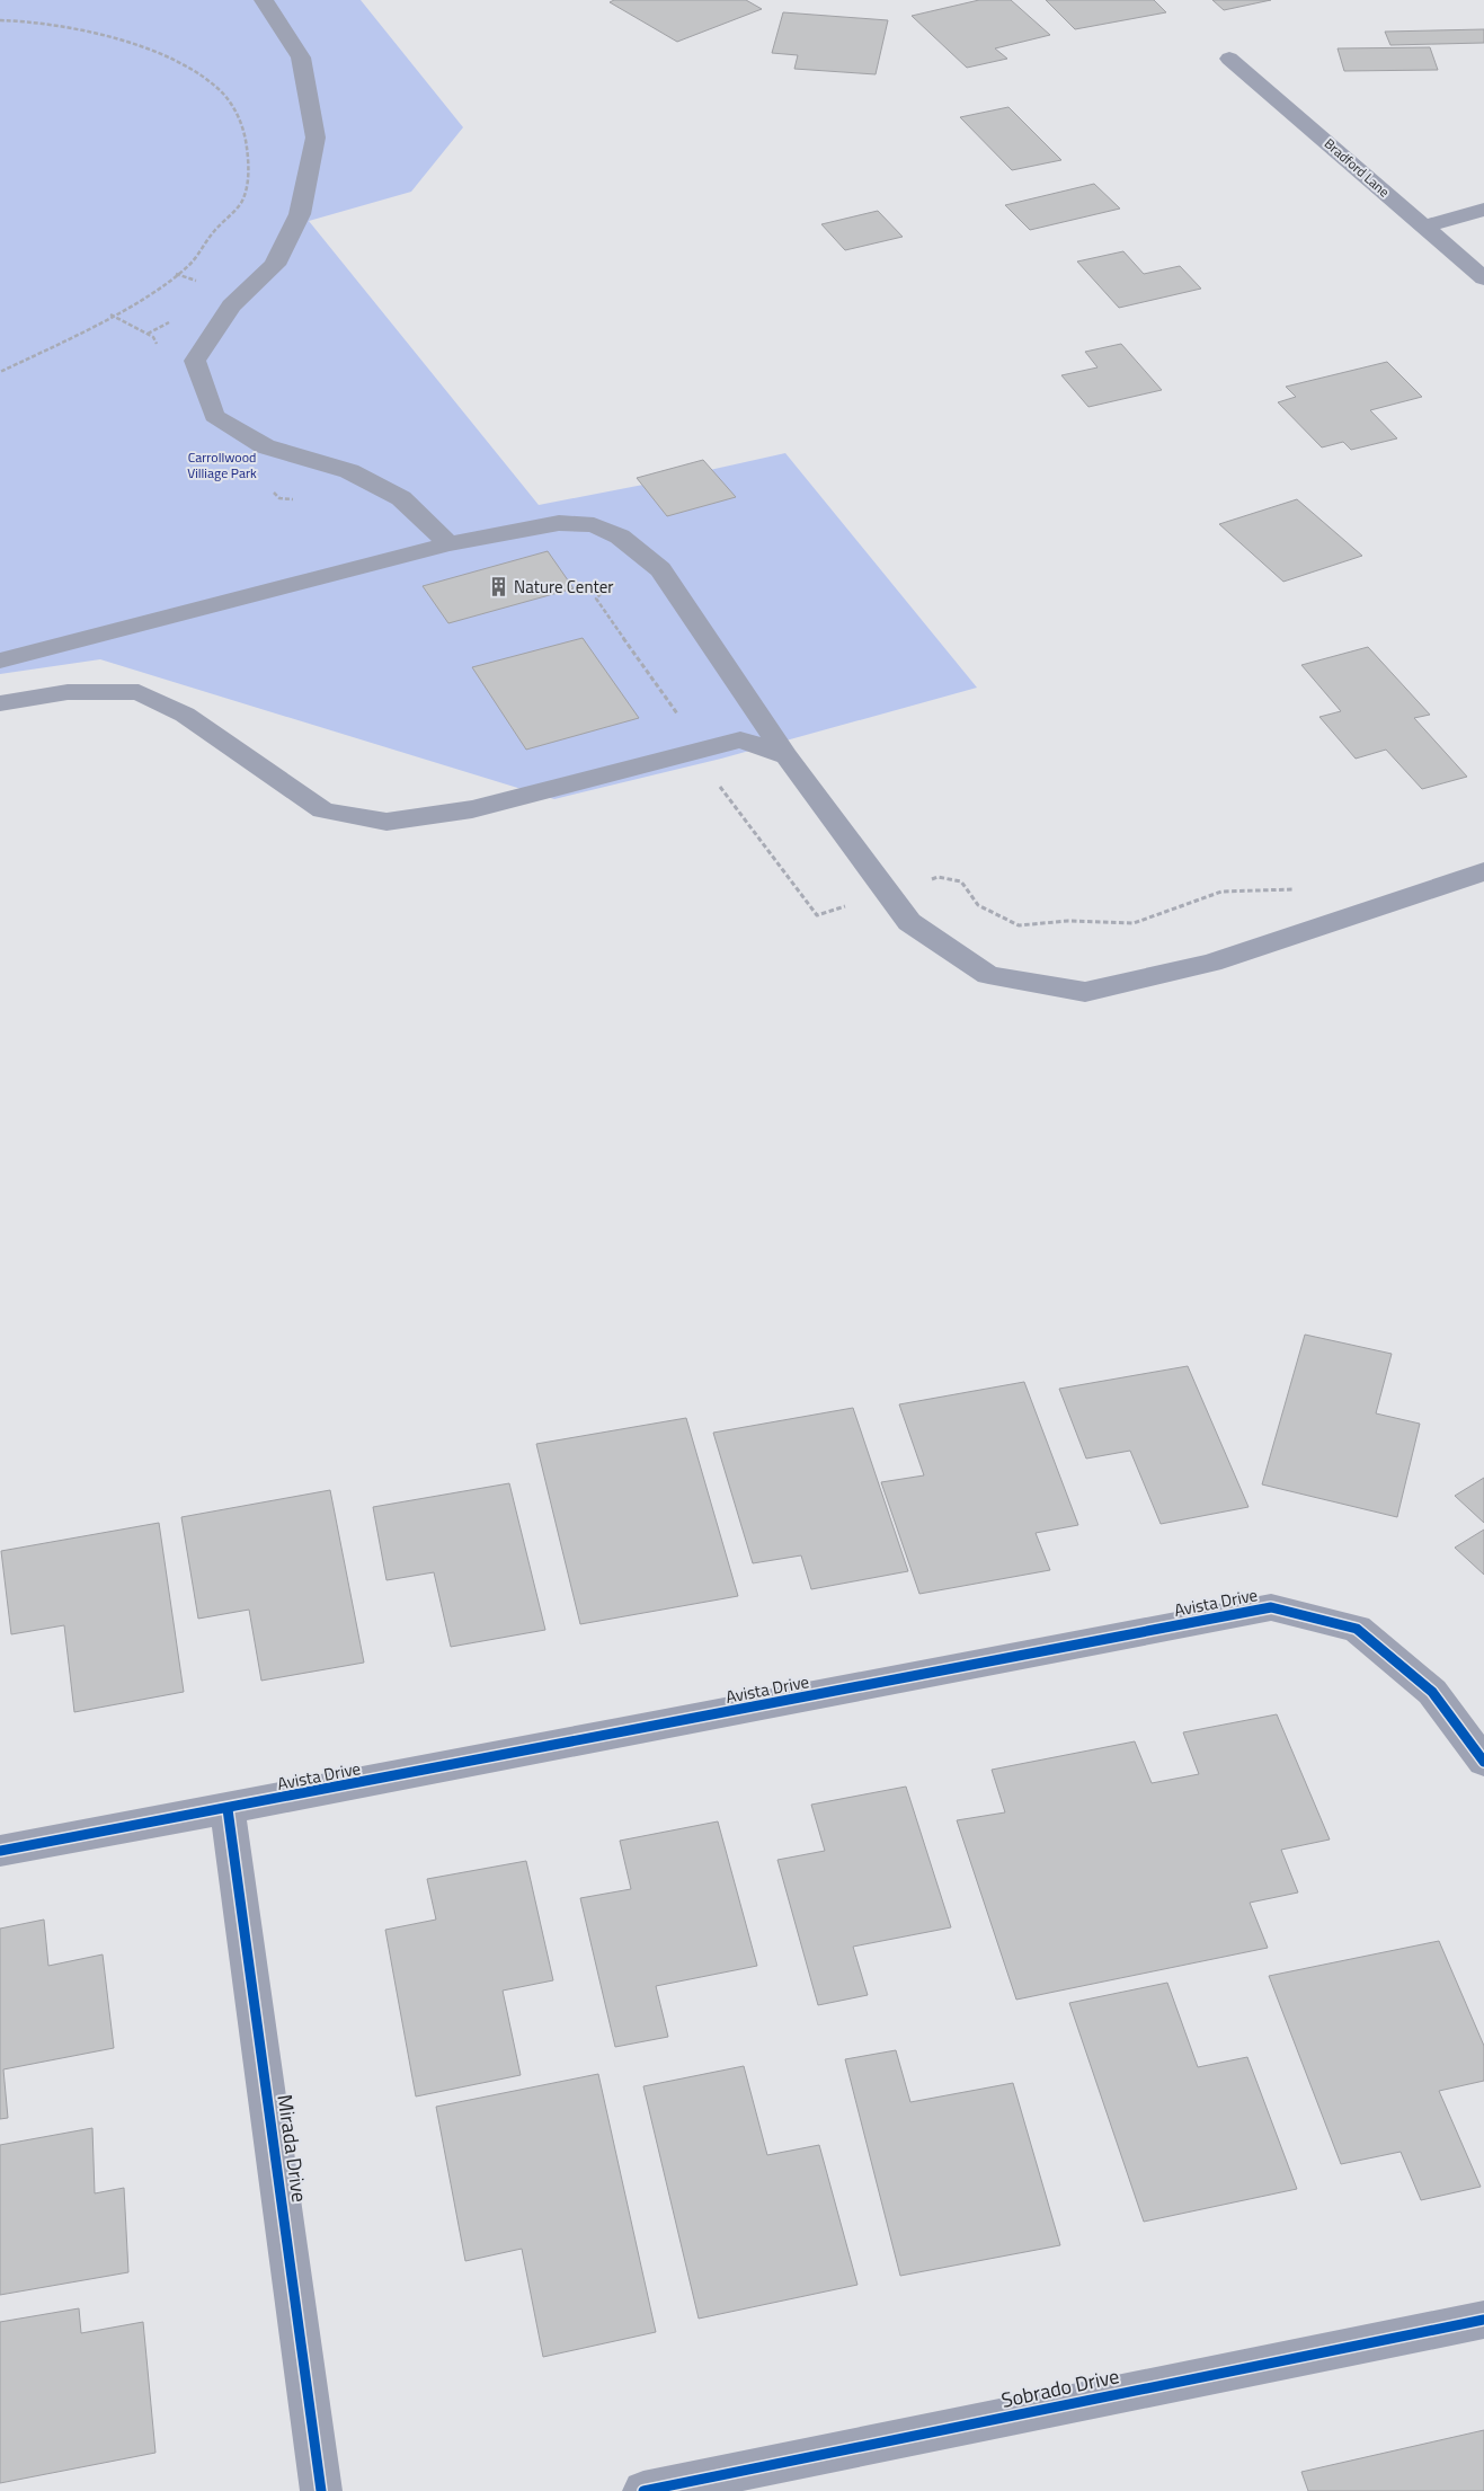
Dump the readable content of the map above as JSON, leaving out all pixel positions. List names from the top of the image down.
{
  "streets": {
    "street": [
      "Bradford Lane",
      "Avista Drive",
      "Mirada Drive",
      "Sobrado Drive"
    ]
  },
  "crossings": [
    ["Avista Drive", "Mirada Drive"]
  ],
  "parks": ["Carrollwood Villiage Park"],
  "places": {
    "building": ["Nature Center"]
  }
}
